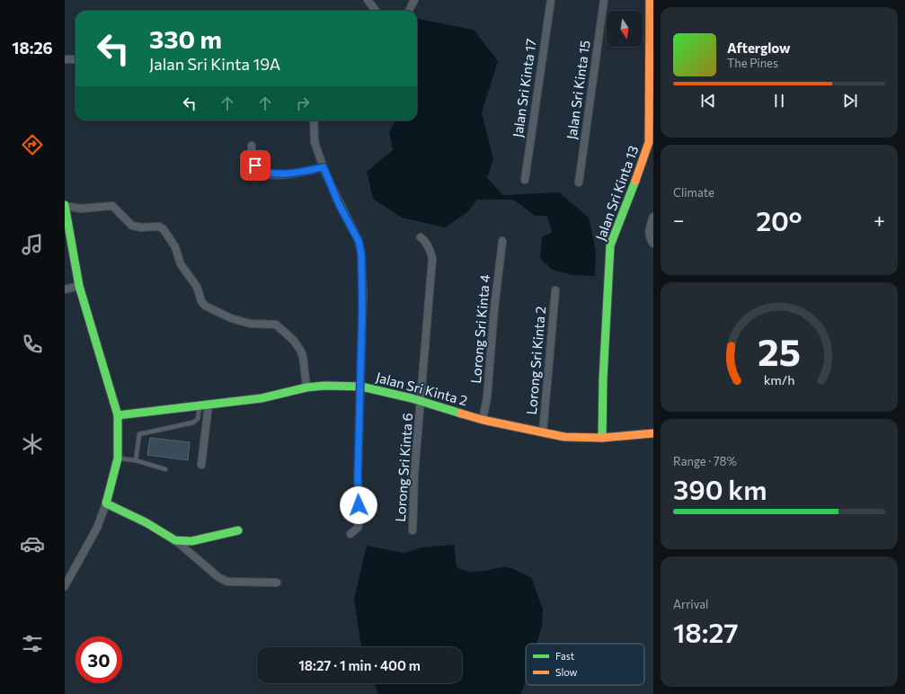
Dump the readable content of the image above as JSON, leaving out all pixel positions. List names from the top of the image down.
{
  "streets": {
    "street": [
      "Jalan Sri Kinta 17",
      "Jalan Sri Kinta 15",
      "Jalan Sri Kinta 13",
      "Lorong Sri Kinta 4",
      "Lorong Sri Kinta 2",
      "Jalan Sri Kinta 2",
      "Lorong Sri Kinta 6"
    ]
  },
  "crossings": [
    ["Jalan Sri Kinta 13", "Jalan Sri Kinta 2"],
    ["Lorong Sri Kinta 4", "Jalan Sri Kinta 2"],
    ["Lorong Sri Kinta 2", "Jalan Sri Kinta 2"],
    ["Jalan Sri Kinta 2", "Lorong Sri Kinta 6"]
  ],
  "legend": ["Fast", "Slow"],
  "north": "bottom",
  "page": {
    "tabs": "18:26",
    "turn": ["330 m", "Jalan Sri Kinta 19A"],
    "song": ["Afterglow", "The Pines"],
    "tile": [
      "Climate",
      ["Range · 78%", "390 km"],
      ["Arrival", "18:27"]
    ],
    "heat": ["−", "20°", "+"],
    "limit": "30",
    "trip": "18:27 · 1 min · 400 m",
    "gauge": ["25", "km/h"]
  }
}
